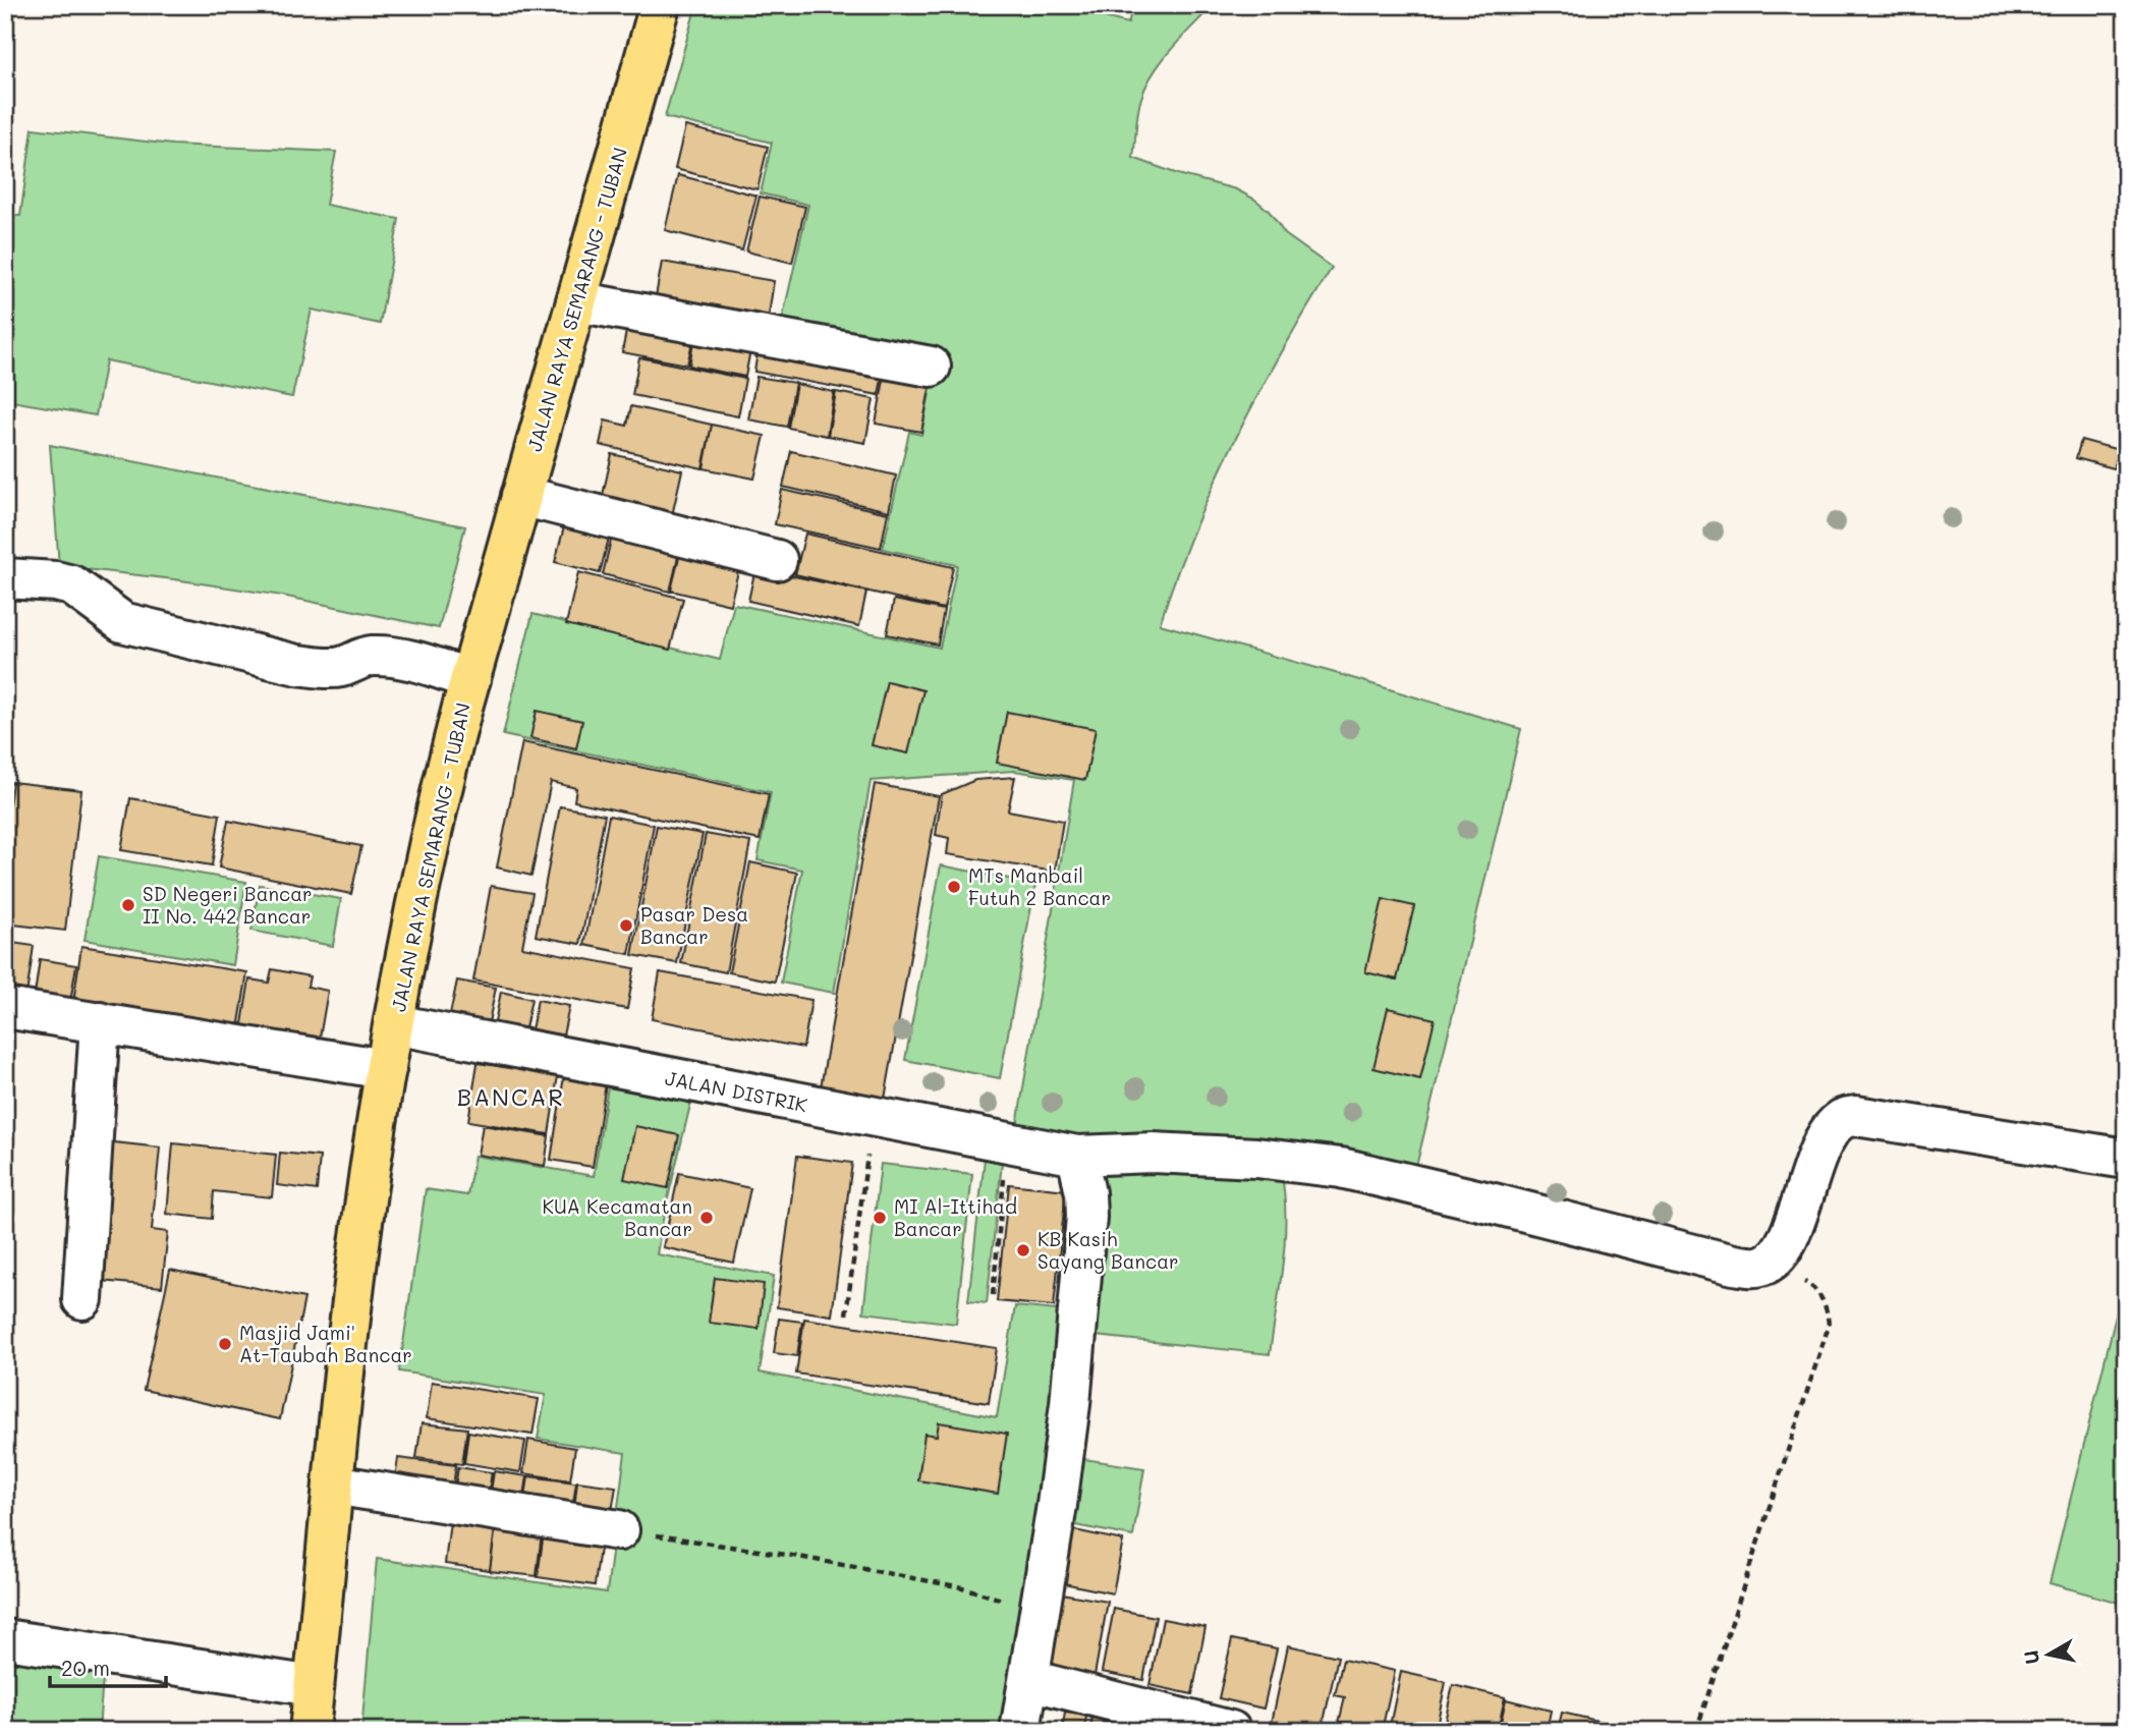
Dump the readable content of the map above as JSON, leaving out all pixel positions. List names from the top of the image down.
{
  "streets": {
    "highway": ["JALAN RAYA SEMARANG - TUBAN"],
    "street": ["JALAN DISTRIK"]
  },
  "crossings": [
    ["JALAN RAYA SEMARANG - TUBAN", "JALAN DISTRIK"]
  ],
  "districts": ["BANCAR"],
  "places": [
    "MTs Manbail Futuh 2 Bancar",
    "SD Negeri Bancar II No. 442 Bancar",
    "Pasar Desa Bancar",
    "KUA Kecamatan Bancar",
    "MI Al-Ittihad Bancar",
    "KB Kasih Sayang Bancar",
    "Masjid Jami' At-Taubah Bancar"
  ],
  "scale_bar": "20 m",
  "north": "left"
}
